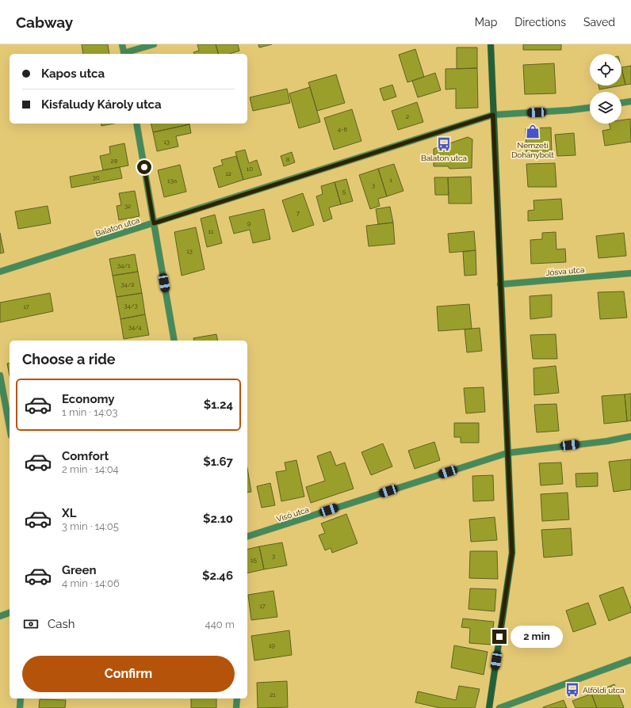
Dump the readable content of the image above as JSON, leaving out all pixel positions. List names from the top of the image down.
{
  "streets": {
    "street": ["Balaton utca", "Jósva utca", "Visó utca"]
  },
  "places": {
    "shop": ["Nemzeti Dohánybolt"],
    "bus stop": ["Balaton utca", "Alföldi utca"]
  },
  "house_numbers": [
    "2",
    "4-6",
    "13",
    "8",
    "28",
    "10",
    "12",
    "30",
    "1",
    "13a",
    "3",
    "5",
    "32",
    "7",
    "9",
    "11",
    "13",
    "34/1",
    "34/2",
    "34/3",
    "17",
    "34/4",
    "3",
    "15",
    "17",
    "19",
    "21"
  ],
  "page": {
    "header": "Cabway",
    "nav": ["Map", "Directions", "Saved"],
    "banner": ["Kapos utca", "Kisfaludy Károly utca"],
    "heading": "Choose a ride",
    "list": [
      {
        "name": "Economy",
        "note": "1 min · 14:03",
        "value": "$1.24"
      },
      {
        "name": "Comfort",
        "note": "2 min · 14:04",
        "value": "$1.67"
      },
      {
        "name": "XL",
        "note": "3 min · 14:05",
        "value": "$2.10"
      },
      {
        "name": "Green",
        "note": "4 min · 14:06",
        "value": "$2.46"
      }
    ],
    "pay": ["Cash", "440 m"],
    "bubble": "2 min",
    "buttons": "Confirm"
  }
}
